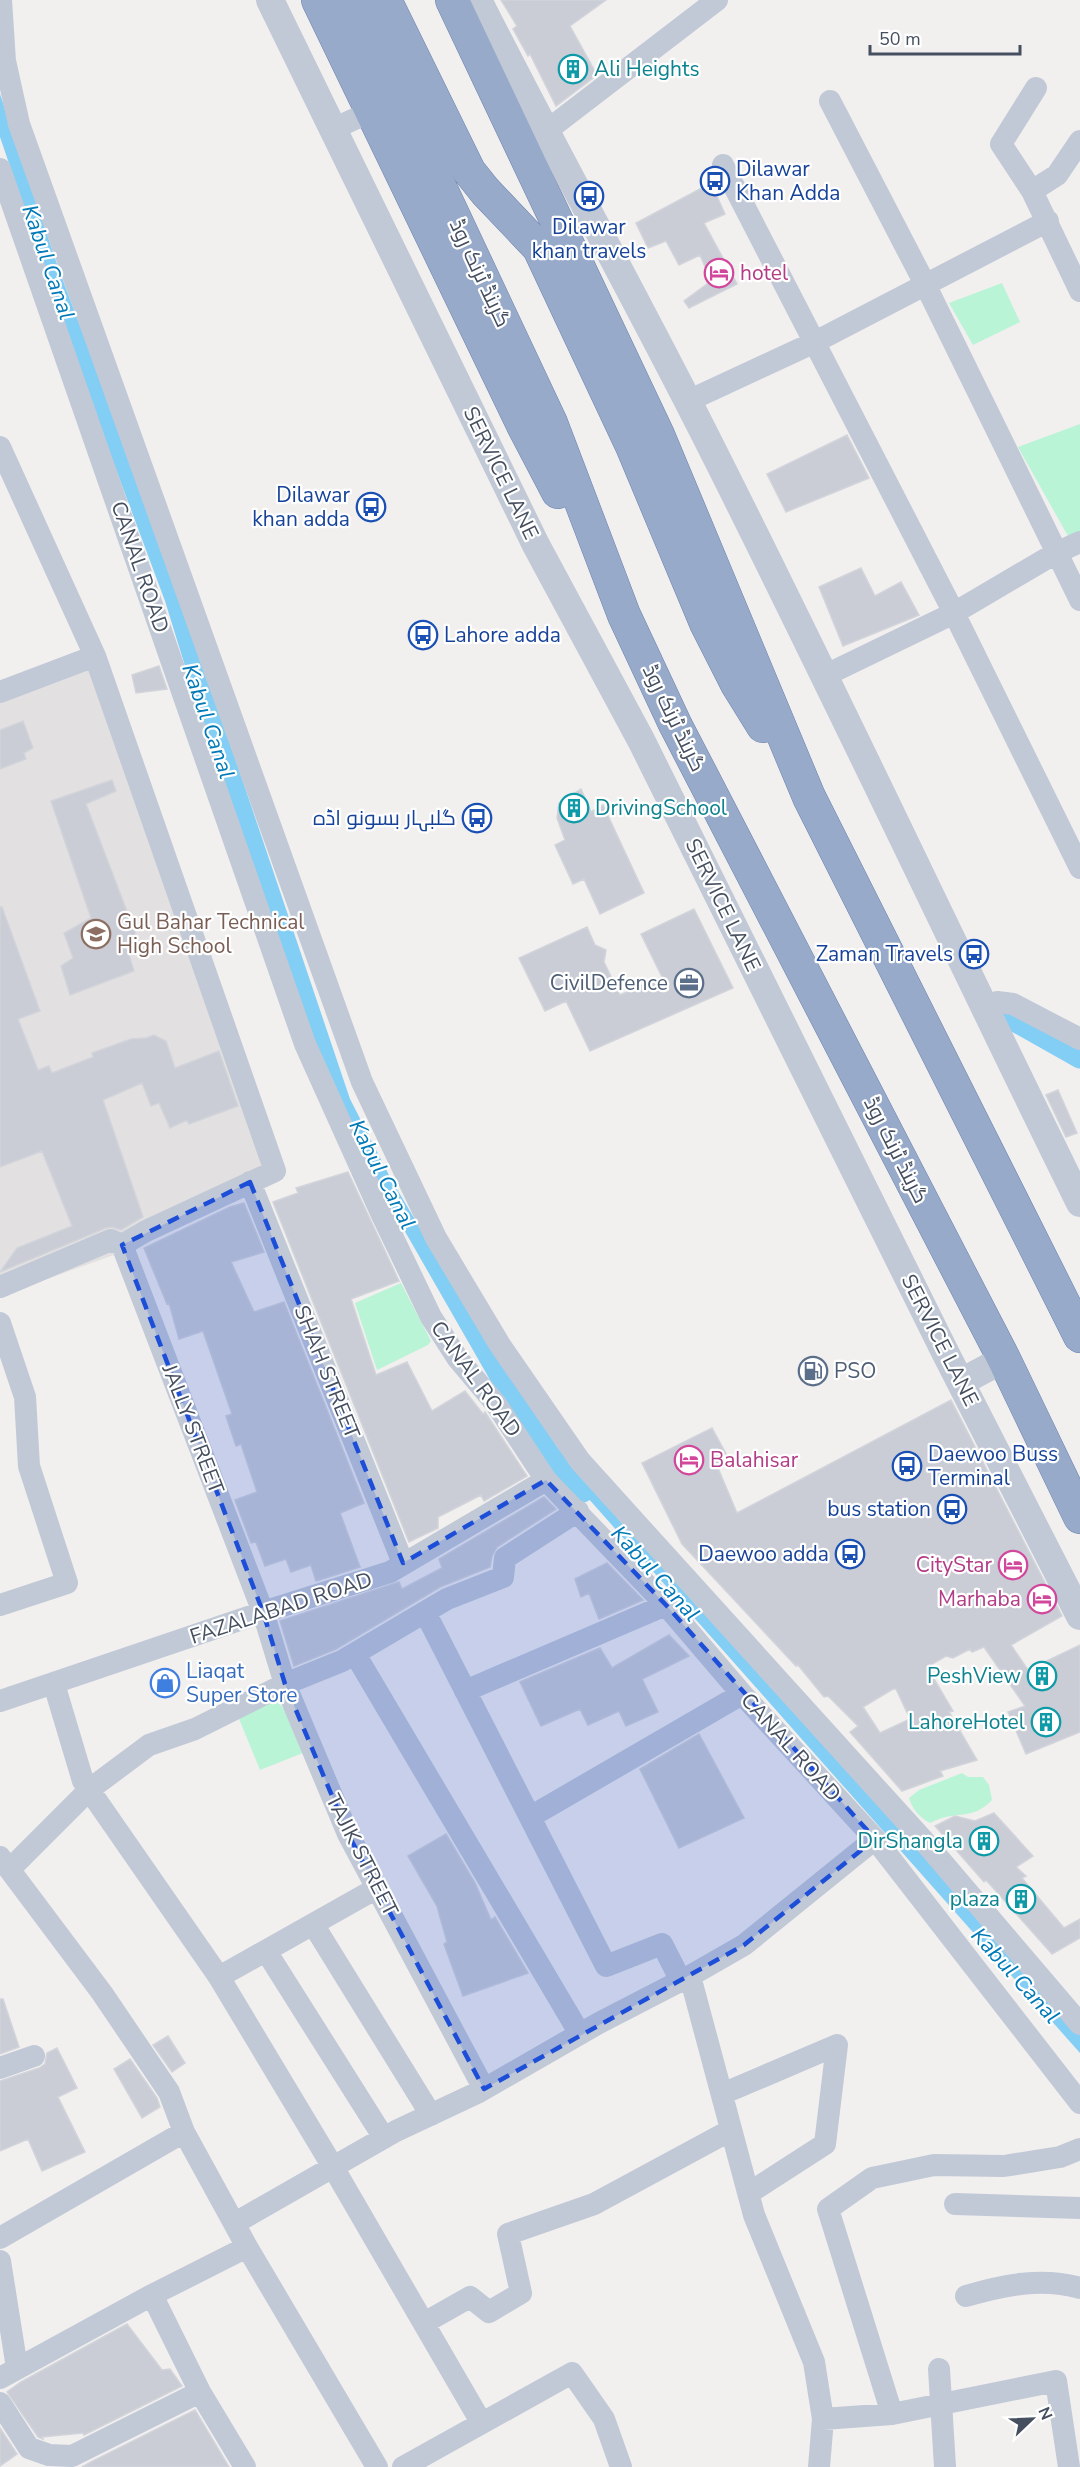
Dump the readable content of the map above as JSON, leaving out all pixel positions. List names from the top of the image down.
{
  "streets": {
    "highway": ["گرینڈ ٹرنک روڈ"],
    "street": [
      "SERVICE LANE",
      "CANAL ROAD",
      "SHAH STREET",
      "JALLY STREET",
      "FAZALABAD ROAD",
      "TAJIK STREET"
    ]
  },
  "crossings": [
    ["CANAL ROAD", "FAZALABAD ROAD"],
    ["SHAH STREET", "FAZALABAD ROAD"],
    ["JALLY STREET", "FAZALABAD ROAD"],
    ["JALLY STREET", "TAJIK STREET"],
    ["FAZALABAD ROAD", "TAJIK STREET"]
  ],
  "water": ["Kabul Canal"],
  "places": {
    "building": [
      "Ali Heights",
      "DrivingSchool",
      "PeshView",
      "LahoreHotel",
      "DirShangla",
      "plaza"
    ],
    "bus stop": [
      "Dilawar Khan Adda",
      "Dilawar khan travels",
      "Dilawar khan adda",
      "Lahore adda",
      "گلبہار بسونو اڈہ",
      "Zaman Travels",
      "Daewoo Buss Terminal",
      "bus station",
      "Daewoo adda"
    ],
    "hotel": [
      "hotel",
      "Balahisar",
      "CityStar",
      "Marhaba"
    ],
    "school or university": ["Gul Bahar Technical High School"],
    "office": ["CivilDefence"],
    "fuel station": ["PSO"],
    "shop": ["Liaqat Super Store"]
  },
  "scale_bar": "50 m",
  "north": "top right"
}
